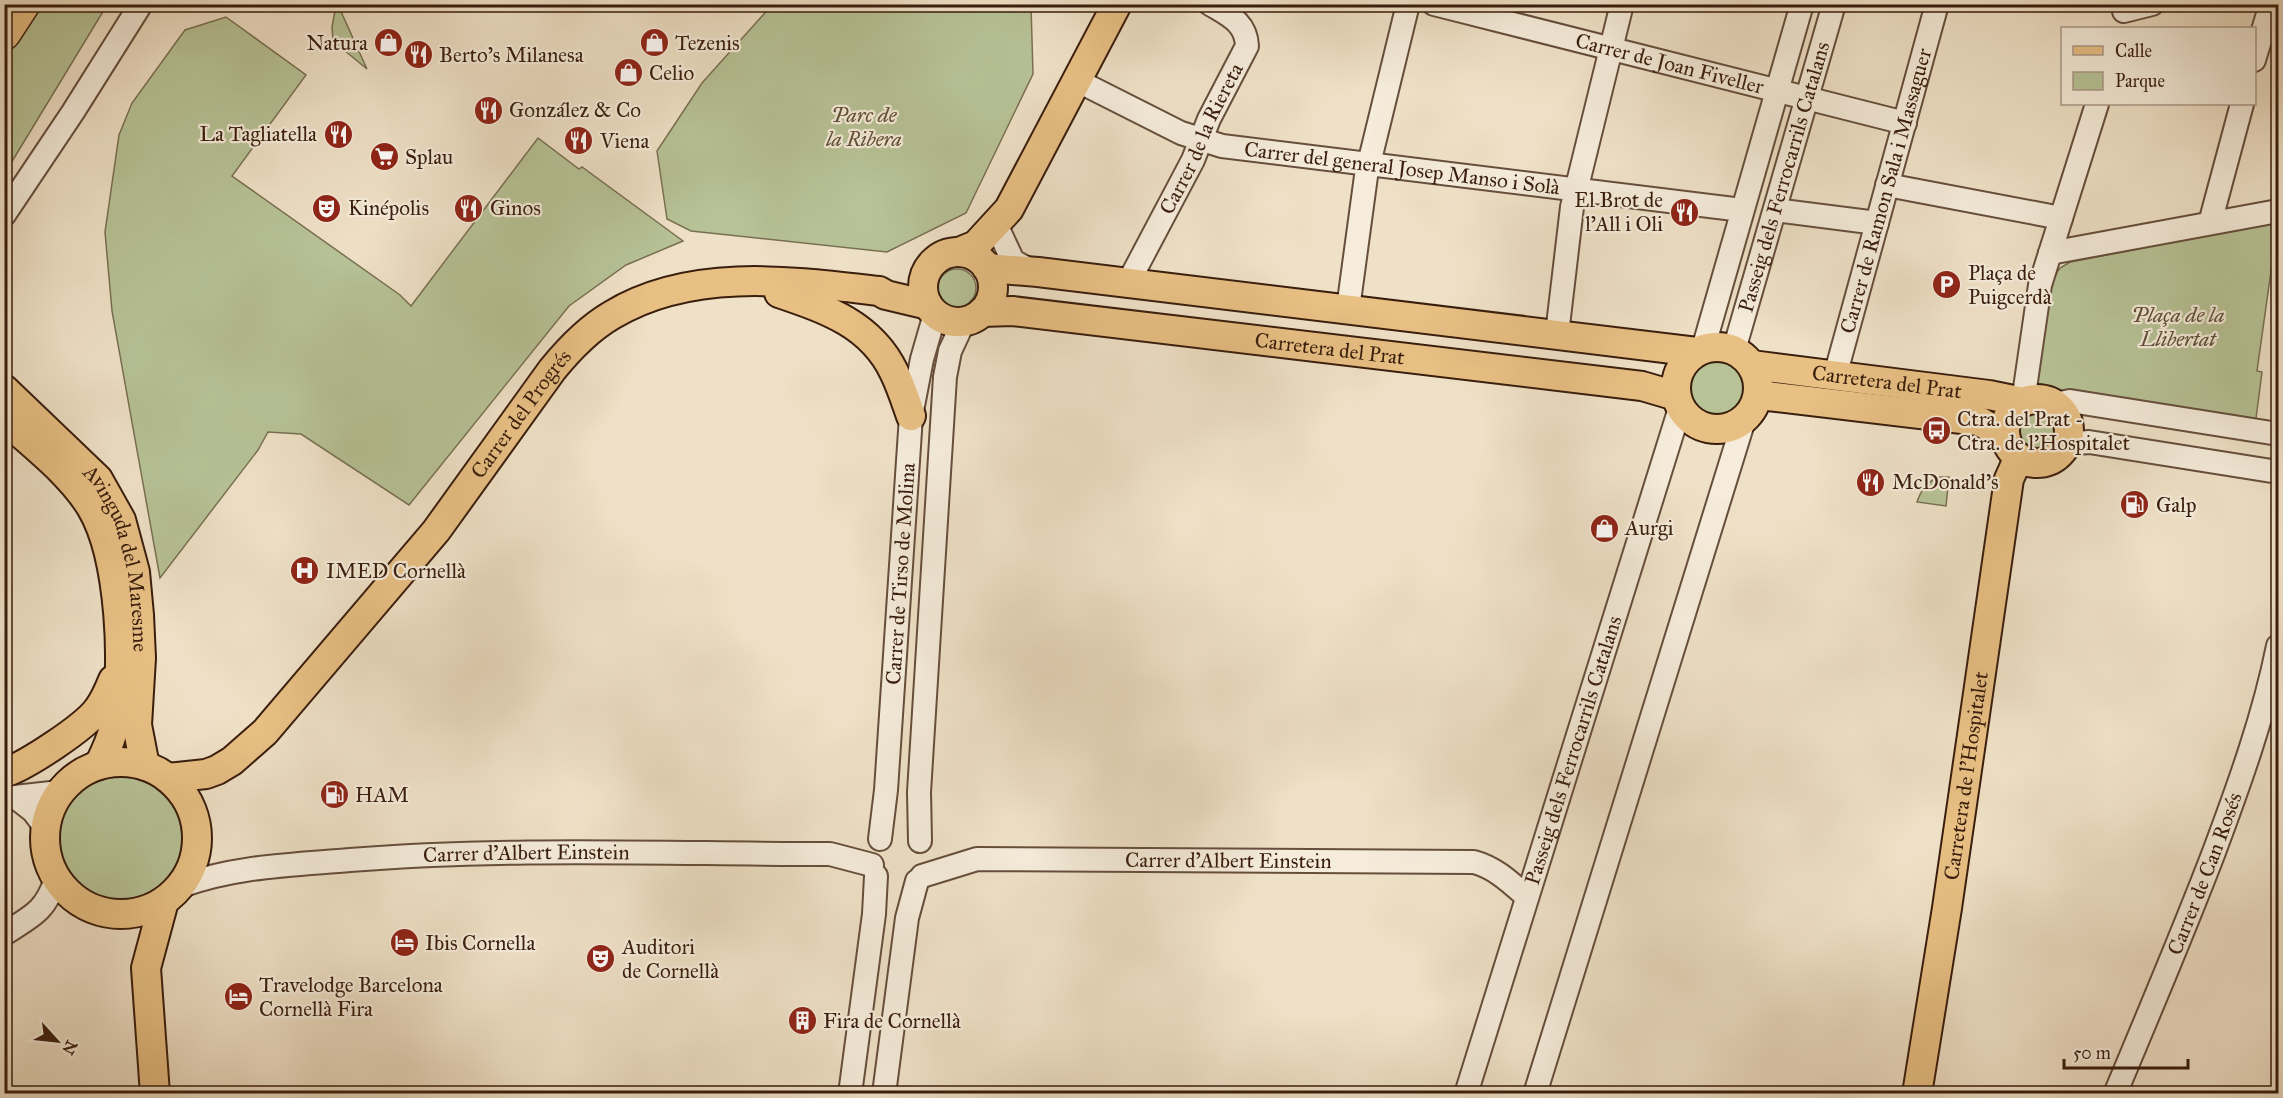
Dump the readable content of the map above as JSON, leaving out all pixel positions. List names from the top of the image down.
{
  "streets": {
    "main road": [
      "Carretera del Prat",
      "Carrer del Progrés",
      "Avinguda del Maresme",
      "Carretera de l'Hospitalet"
    ],
    "street": [
      "Carrer de Joan Fiveller",
      "Carrer de la Riereta",
      "Carrer del general Josep Manso i Solà",
      "Passeig dels Ferrocarrils Catalans",
      "Carrer de Ramon Sala i Massaguer",
      "Carrer de Tirso de Molina",
      "Carrer d'Albert Einstein",
      "Carrer de Can Rosés"
    ]
  },
  "crossings": [
    ["Carrer de Joan Fiveller", "Passeig dels Ferrocarrils Catalans"],
    ["Carrer de Joan Fiveller", "Carrer de Ramon Sala i Massaguer"],
    ["Carrer de la Riereta", "Carrer del general Josep Manso i Solà"],
    ["Carrer de la Riereta", "Carretera del Prat"],
    ["Carrer del general Josep Manso i Solà", "Passeig dels Ferrocarrils Catalans"],
    ["Passeig dels Ferrocarrils Catalans", "Carretera del Prat"],
    ["Passeig dels Ferrocarrils Catalans", "Carrer d'Albert Einstein"],
    ["Carrer de Ramon Sala i Massaguer", "Carretera del Prat"],
    ["Carretera del Prat", "Carrer del Progrés"],
    ["Carretera del Prat", "Carrer de Tirso de Molina"],
    ["Carretera del Prat", "Carretera de l'Hospitalet"],
    ["Carrer del Progrés", "Carrer de Tirso de Molina"],
    ["Avinguda del Maresme", "Carrer d'Albert Einstein"],
    ["Carrer de Tirso de Molina", "Carrer d'Albert Einstein"]
  ],
  "parks": ["Parc de la Ribera", "Plaça de la Llibertat"],
  "places": {
    "shop": [
      "Natura",
      "Tezenis",
      "Celio",
      "Aurgi"
    ],
    "restaurant": [
      "Berto's Milanesa",
      "González & Co",
      "La Tagliatella",
      "Viena",
      "Ginos",
      "El Brot de l'All i Oli",
      "McDonald's"
    ],
    "supermarket": ["Splau"],
    "theatre": ["Kinépolis", "Auditori de Cornellà"],
    "parking": ["Plaça de Puigcerdà"],
    "bus stop": ["Ctra. del Prat - Ctra. de l'Hospitalet"],
    "fuel station": ["Galp", "HAM"],
    "hospital": ["IMED Cornellà"],
    "hotel": ["Ibis Cornella", "Travelodge Barcelona Cornellà Fira"],
    "building": ["Fira de Cornellà"]
  },
  "legend": ["Calle", "Parque"],
  "scale_bar": "50 m",
  "north": "bottom right"
}
